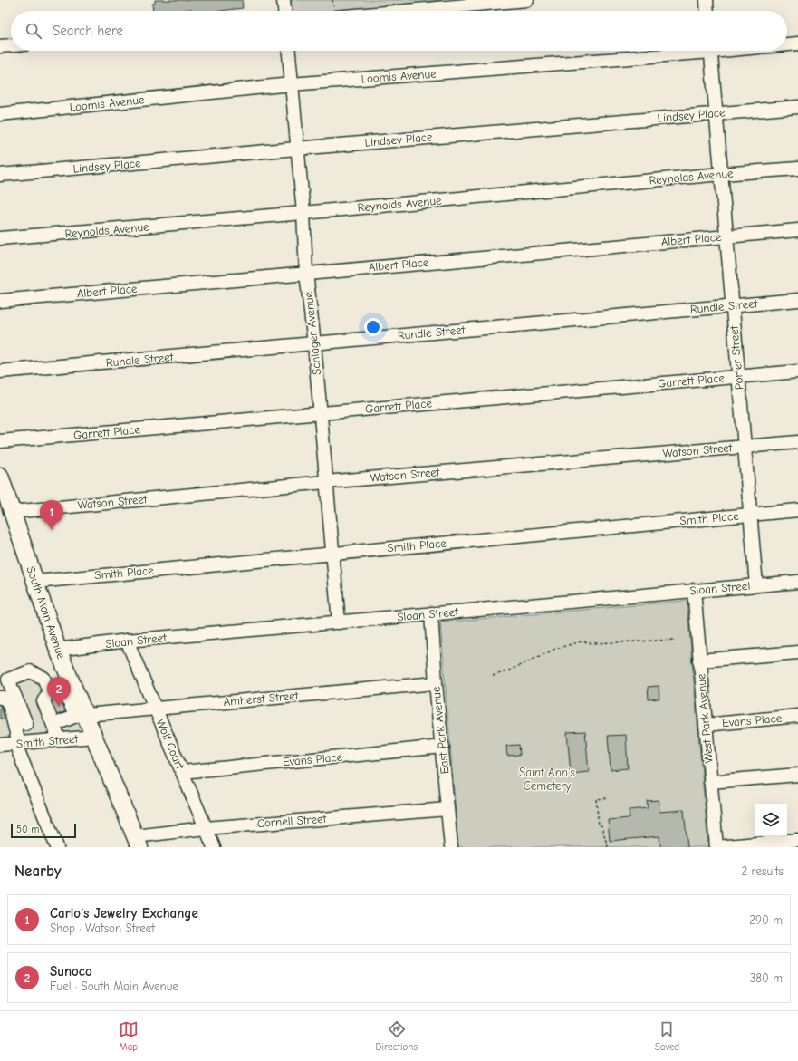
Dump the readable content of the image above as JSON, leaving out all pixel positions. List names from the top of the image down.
{
  "streets": {
    "main road": ["South Main Avenue"],
    "street": [
      "Loomis Avenue",
      "Lindsey Place",
      "Reynolds Avenue",
      "Albert Place",
      "Rundle Street",
      "Schlager Avenue",
      "Porter Street",
      "Garrett Place",
      "Watson Street",
      "Smith Place",
      "Sloan Street",
      "Amherst Street",
      "West Park Avenue",
      "Evans Place",
      "East Park Avenue",
      "Smith Street",
      "Wolf Court",
      "Cornell Street"
    ]
  },
  "crossings": [
    ["Loomis Avenue", "Schlager Avenue"],
    ["Lindsey Place", "Schlager Avenue"],
    ["Lindsey Place", "Porter Street"],
    ["Reynolds Avenue", "Schlager Avenue"],
    ["Reynolds Avenue", "Porter Street"],
    ["Albert Place", "Schlager Avenue"],
    ["Albert Place", "Porter Street"],
    ["Rundle Street", "Schlager Avenue"],
    ["Rundle Street", "Porter Street"],
    ["Schlager Avenue", "Garrett Place"],
    ["Schlager Avenue", "Watson Street"],
    ["Schlager Avenue", "Smith Place"],
    ["Schlager Avenue", "Sloan Street"],
    ["Porter Street", "Garrett Place"],
    ["Porter Street", "Watson Street"],
    ["Porter Street", "Smith Place"],
    ["Porter Street", "Sloan Street"],
    ["Watson Street", "South Main Avenue"],
    ["Smith Place", "South Main Avenue"],
    ["Sloan Street", "South Main Avenue"],
    ["Sloan Street", "West Park Avenue"],
    ["Sloan Street", "East Park Avenue"],
    ["Sloan Street", "Wolf Court"],
    ["South Main Avenue", "Amherst Street"],
    ["South Main Avenue", "Smith Street"],
    ["South Main Avenue", "Cornell Street"],
    ["Amherst Street", "East Park Avenue"],
    ["Amherst Street", "Wolf Court"],
    ["West Park Avenue", "Evans Place"],
    ["Evans Place", "East Park Avenue"],
    ["Evans Place", "Wolf Court"],
    ["East Park Avenue", "Cornell Street"],
    ["Wolf Court", "Cornell Street"]
  ],
  "parks": ["Saint Ann's Cemetery"],
  "scale_bar": "50 m",
  "page": {
    "search": "Search here",
    "pins": ["1", "2"],
    "scale": "50 m",
    "heading": ["Nearby", "2 results"],
    "list": [
      {
        "mark": "1",
        "name": "Carlo's Jewelry Exchange",
        "note": "Shop · Watson Street",
        "value": "290 m"
      },
      {
        "mark": "2",
        "name": "Sunoco",
        "note": "Fuel · South Main Avenue",
        "value": "380 m"
      }
    ],
    "nav": ["Map", "Directions", "Saved"]
  }
}
